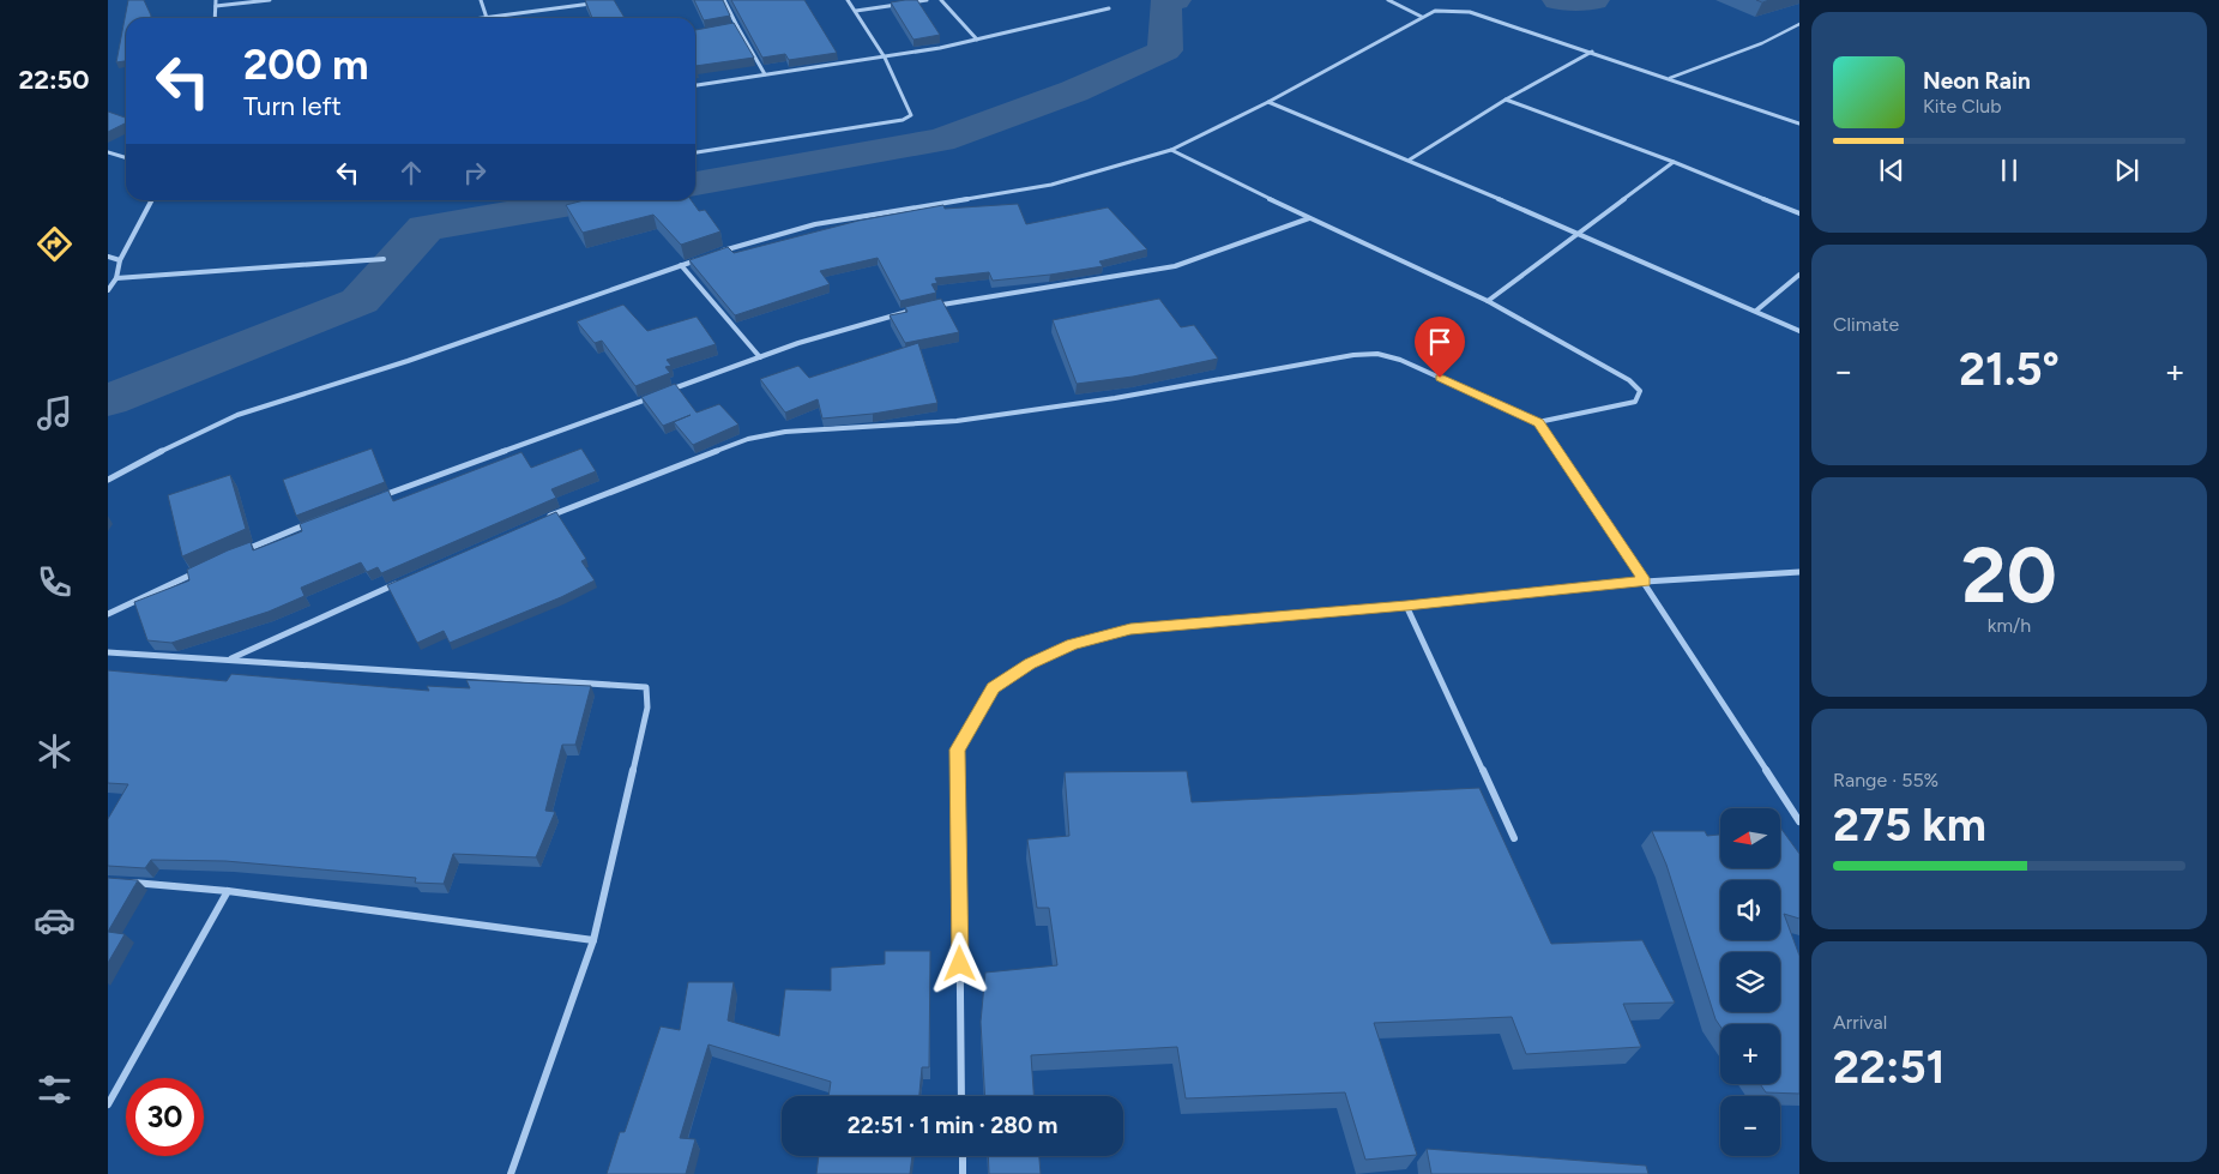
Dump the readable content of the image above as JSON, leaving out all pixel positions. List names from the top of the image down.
{
  "north": "left",
  "page": {
    "tabs": "22:50",
    "turn": ["200 m", "Turn left"],
    "song": ["Neon Rain", "Kite Club"],
    "tile": [
      "Climate",
      ["20", "km/h"],
      ["Range · 55%", "275 km"],
      ["Arrival", "22:51"]
    ],
    "heat": ["−", "21.5°", "+"],
    "map_buttons": ["+", "−"],
    "limit": "30",
    "trip": "22:51 · 1 min · 280 m"
  }
}
